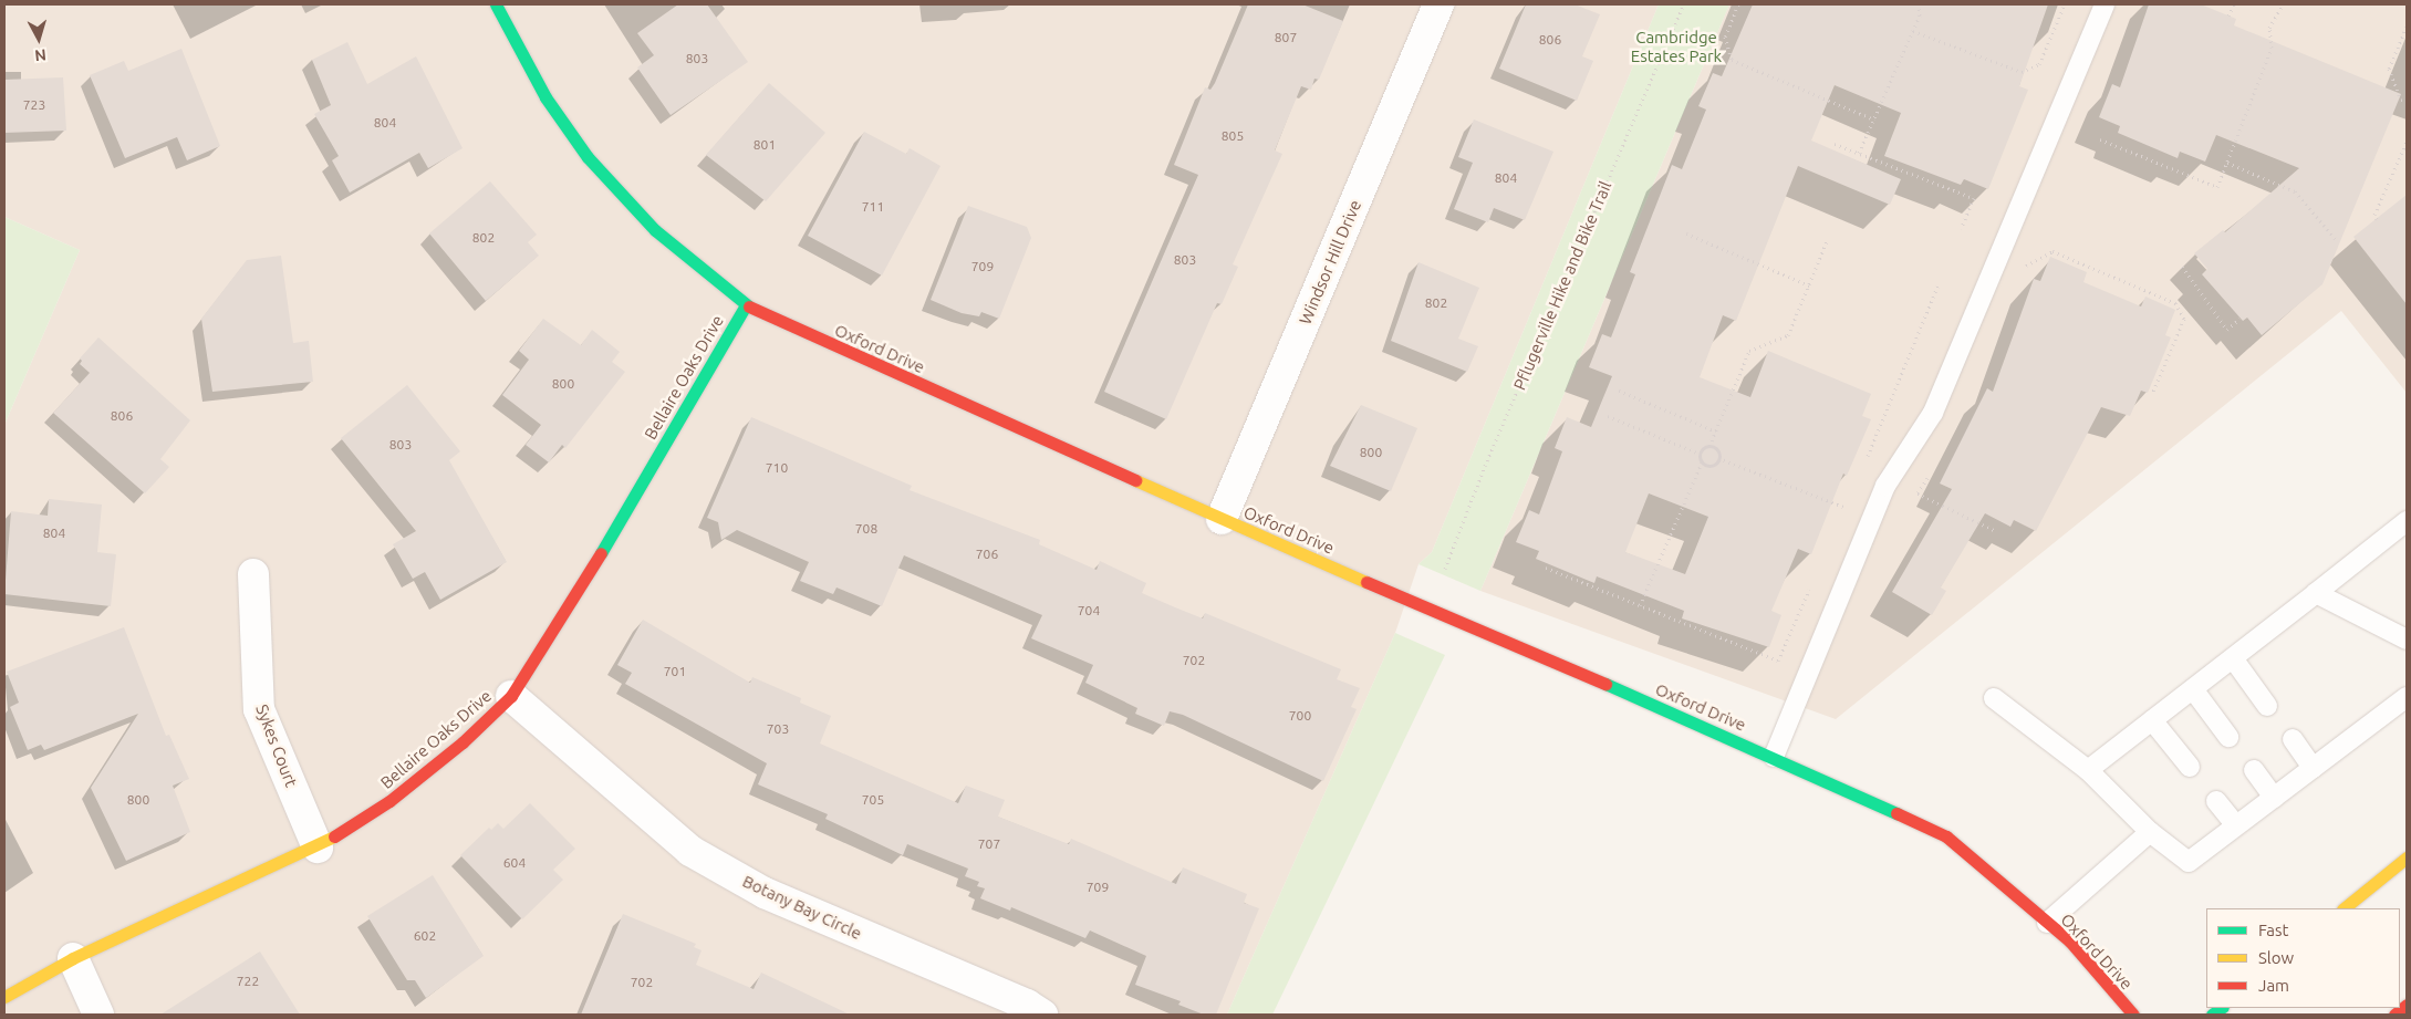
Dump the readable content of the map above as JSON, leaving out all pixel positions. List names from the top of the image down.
{
  "streets": {
    "street": [
      "Windsor Hill Drive",
      "Oxford Drive",
      "Bellaire Oaks Drive",
      "Sykes Court",
      "Botany Bay Circle"
    ],
    "path": ["Pflugerville Hike and Bike Trail"]
  },
  "crossings": [
    ["Windsor Hill Drive", "Oxford Drive"],
    ["Oxford Drive", "Bellaire Oaks Drive"],
    ["Bellaire Oaks Drive", "Sykes Court"],
    ["Bellaire Oaks Drive", "Botany Bay Circle"]
  ],
  "parks": ["Cambridge Estates Park"],
  "house_numbers": [
    "807",
    "806",
    "803",
    "723",
    "804",
    "805",
    "801",
    "804",
    "711",
    "802",
    "803",
    "709",
    "802",
    "800",
    "806",
    "803",
    "800",
    "710",
    "708",
    "804",
    "706",
    "704",
    "702",
    "701",
    "700",
    "703",
    "800",
    "705",
    "707",
    "604",
    "709",
    "602",
    "722",
    "702"
  ],
  "legend": ["Fast", "Slow", "Jam"],
  "north": "bottom"
}
